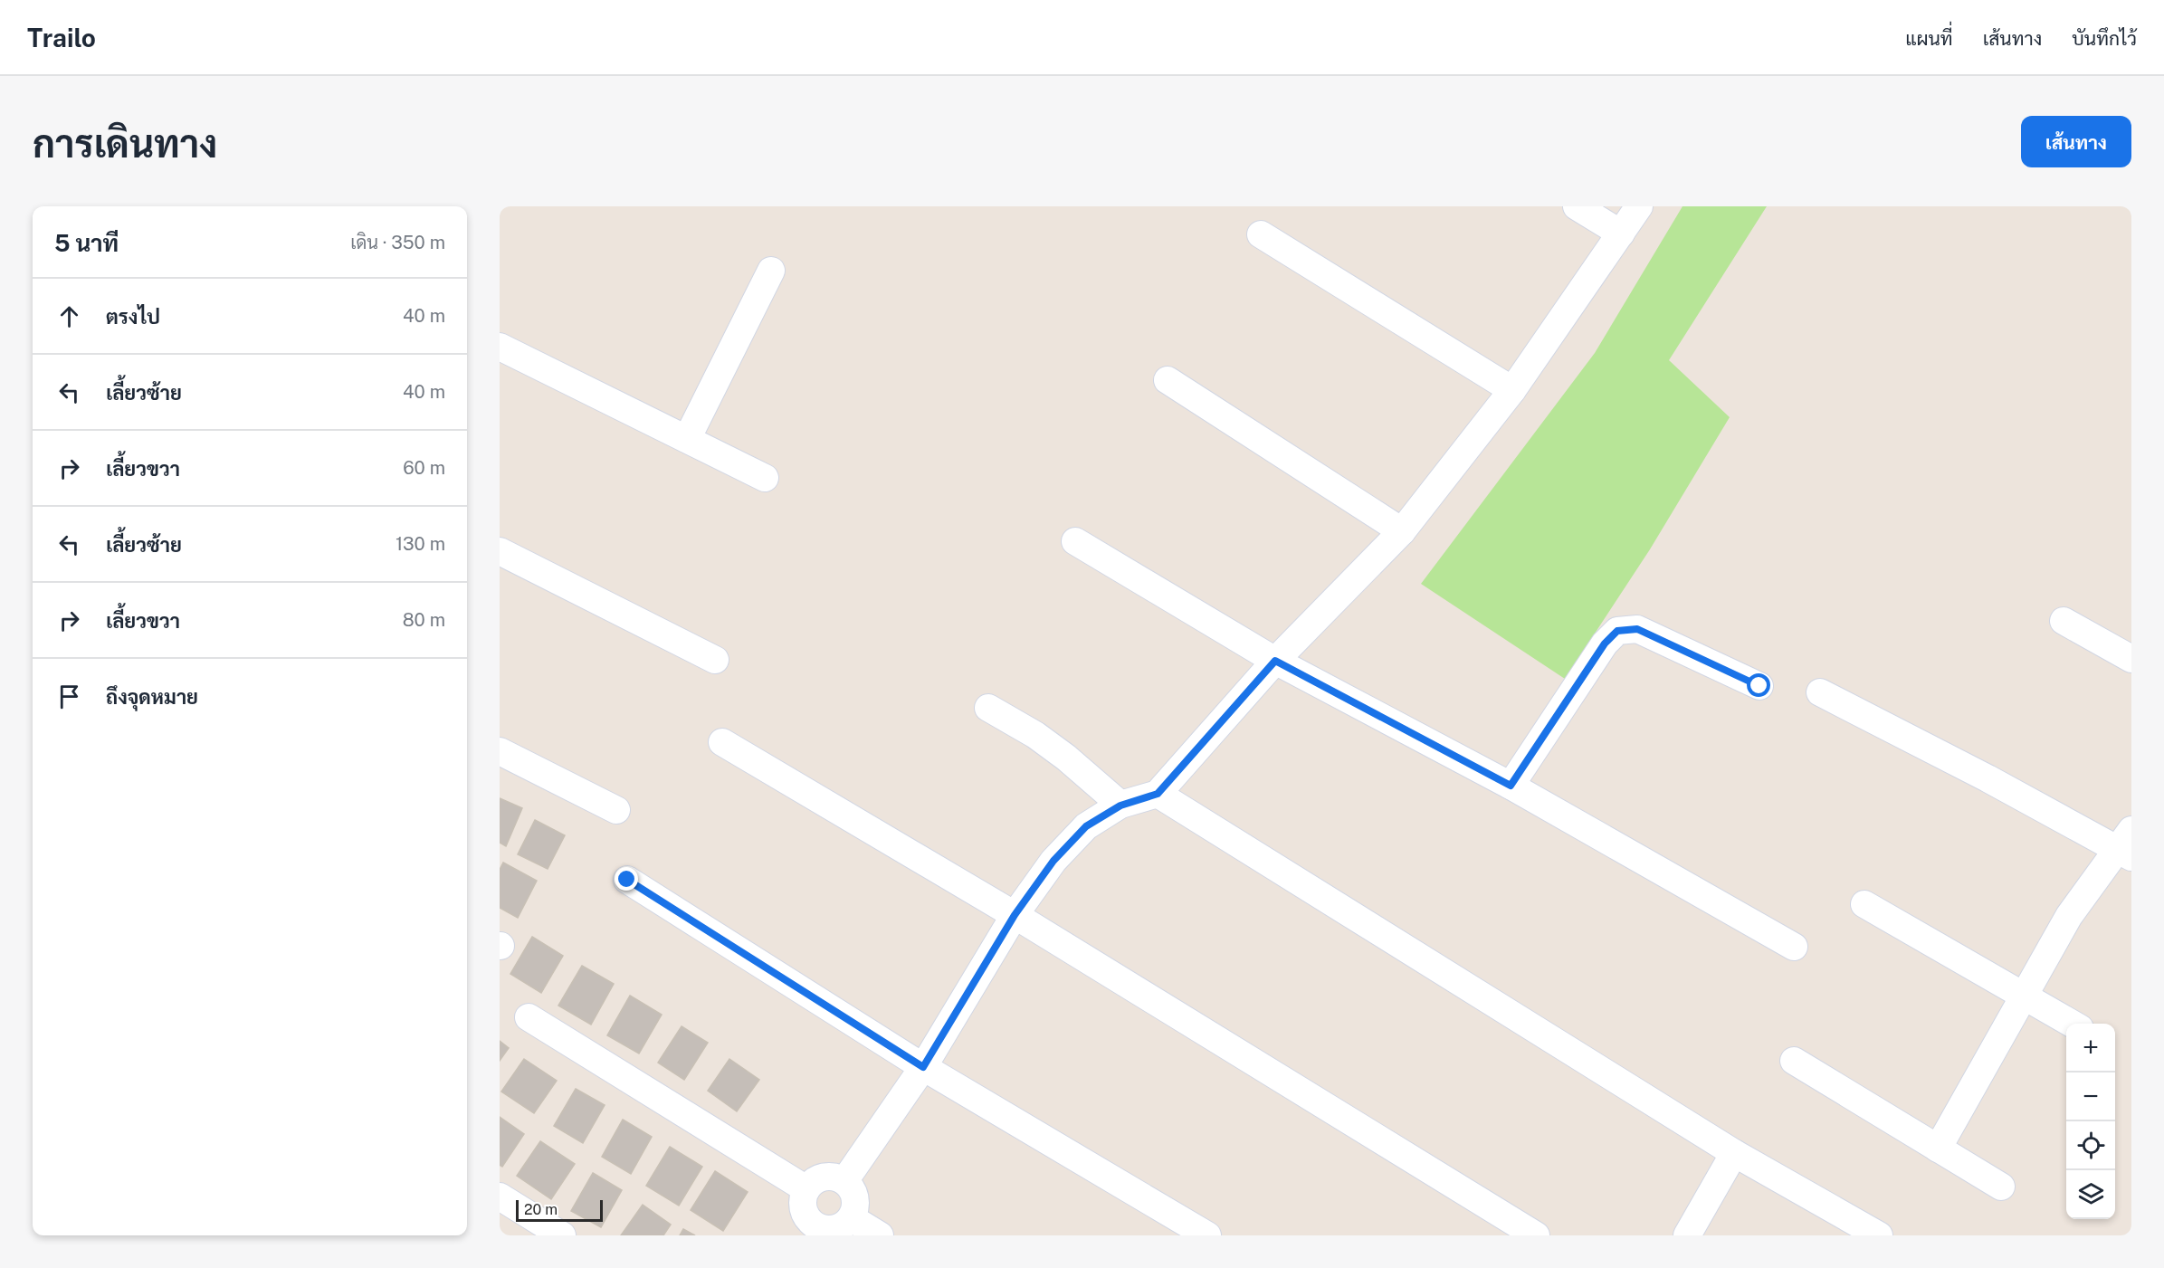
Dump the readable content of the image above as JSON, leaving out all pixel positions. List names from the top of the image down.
{
  "scale_bar": "20 m",
  "page": {
    "header": "Trailo",
    "nav": ["แผนที่", "เส้นทาง", "บันทึกไว้"],
    "buttons": "เส้นทาง",
    "title": "การเดินทาง",
    "heading": ["5 นาที", "เดิน · 350 m"],
    "list": [
      ["ตรงไป", "40 m"],
      ["เลี้ยวซ้าย", "40 m"],
      ["เลี้ยวขวา", "60 m"],
      ["เลี้ยวซ้าย", "130 m"],
      ["เลี้ยวขวา", "80 m"],
      "ถึงจุดหมาย"
    ],
    "map_buttons": ["+", "−"],
    "scale": "20 m"
  }
}
